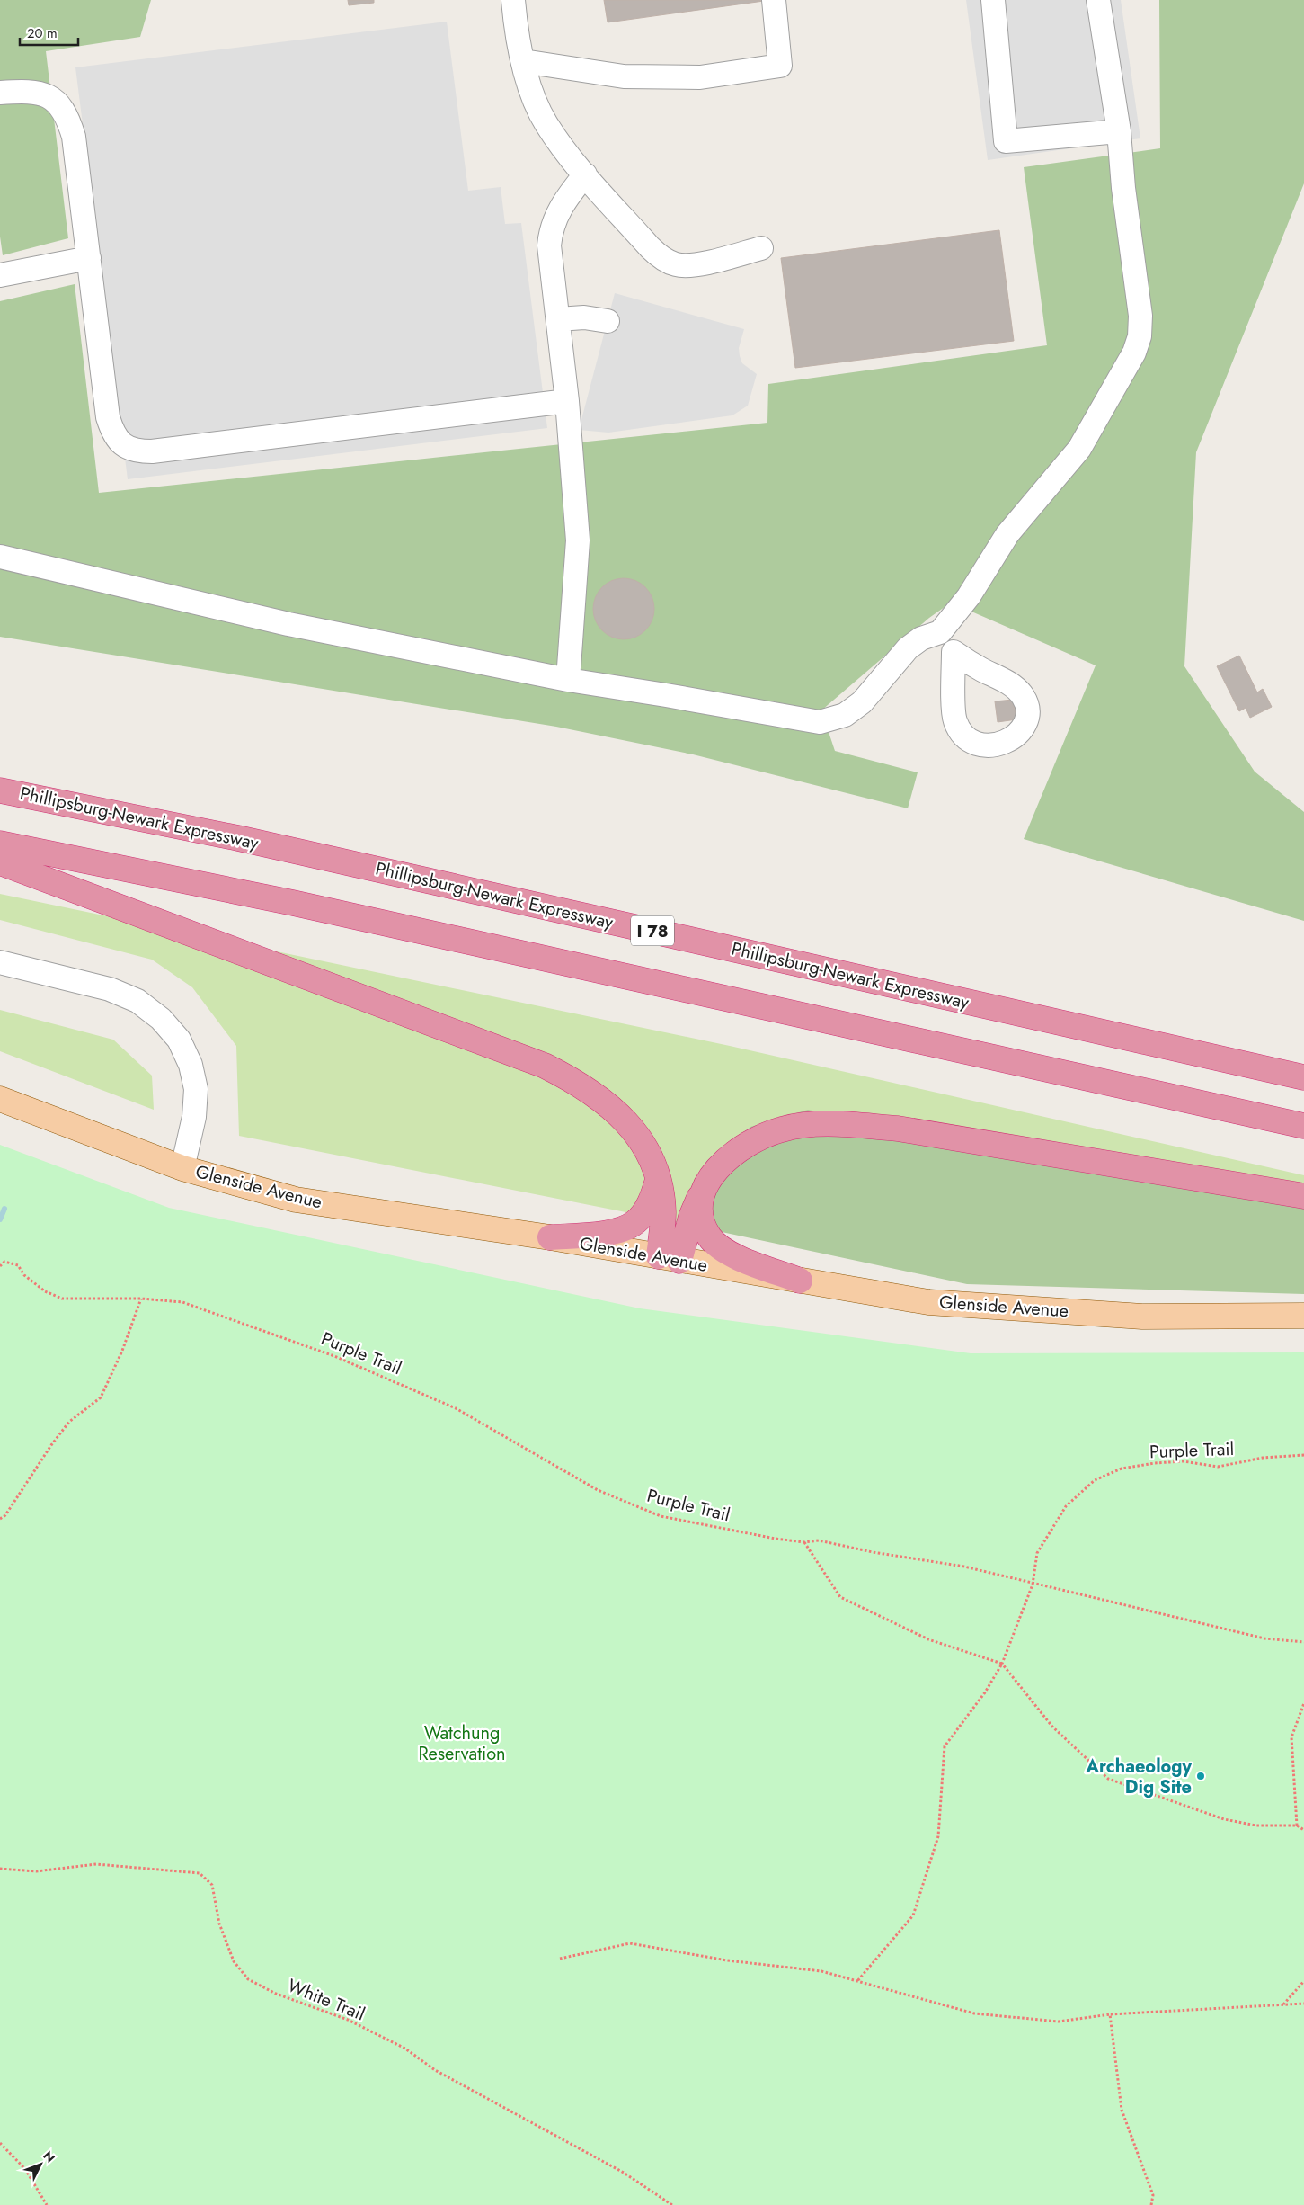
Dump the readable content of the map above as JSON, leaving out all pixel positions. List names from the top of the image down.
{
  "streets": {
    "highway": ["Phillipsburg-Newark Expressway", "I 78"],
    "main road": ["Glenside Avenue"],
    "path": ["Purple Trail", "White Trail"]
  },
  "parks": ["Watchung Reservation"],
  "places": ["Archaeology Dig Site"],
  "scale_bar": "20 m",
  "north": "top right"
}
